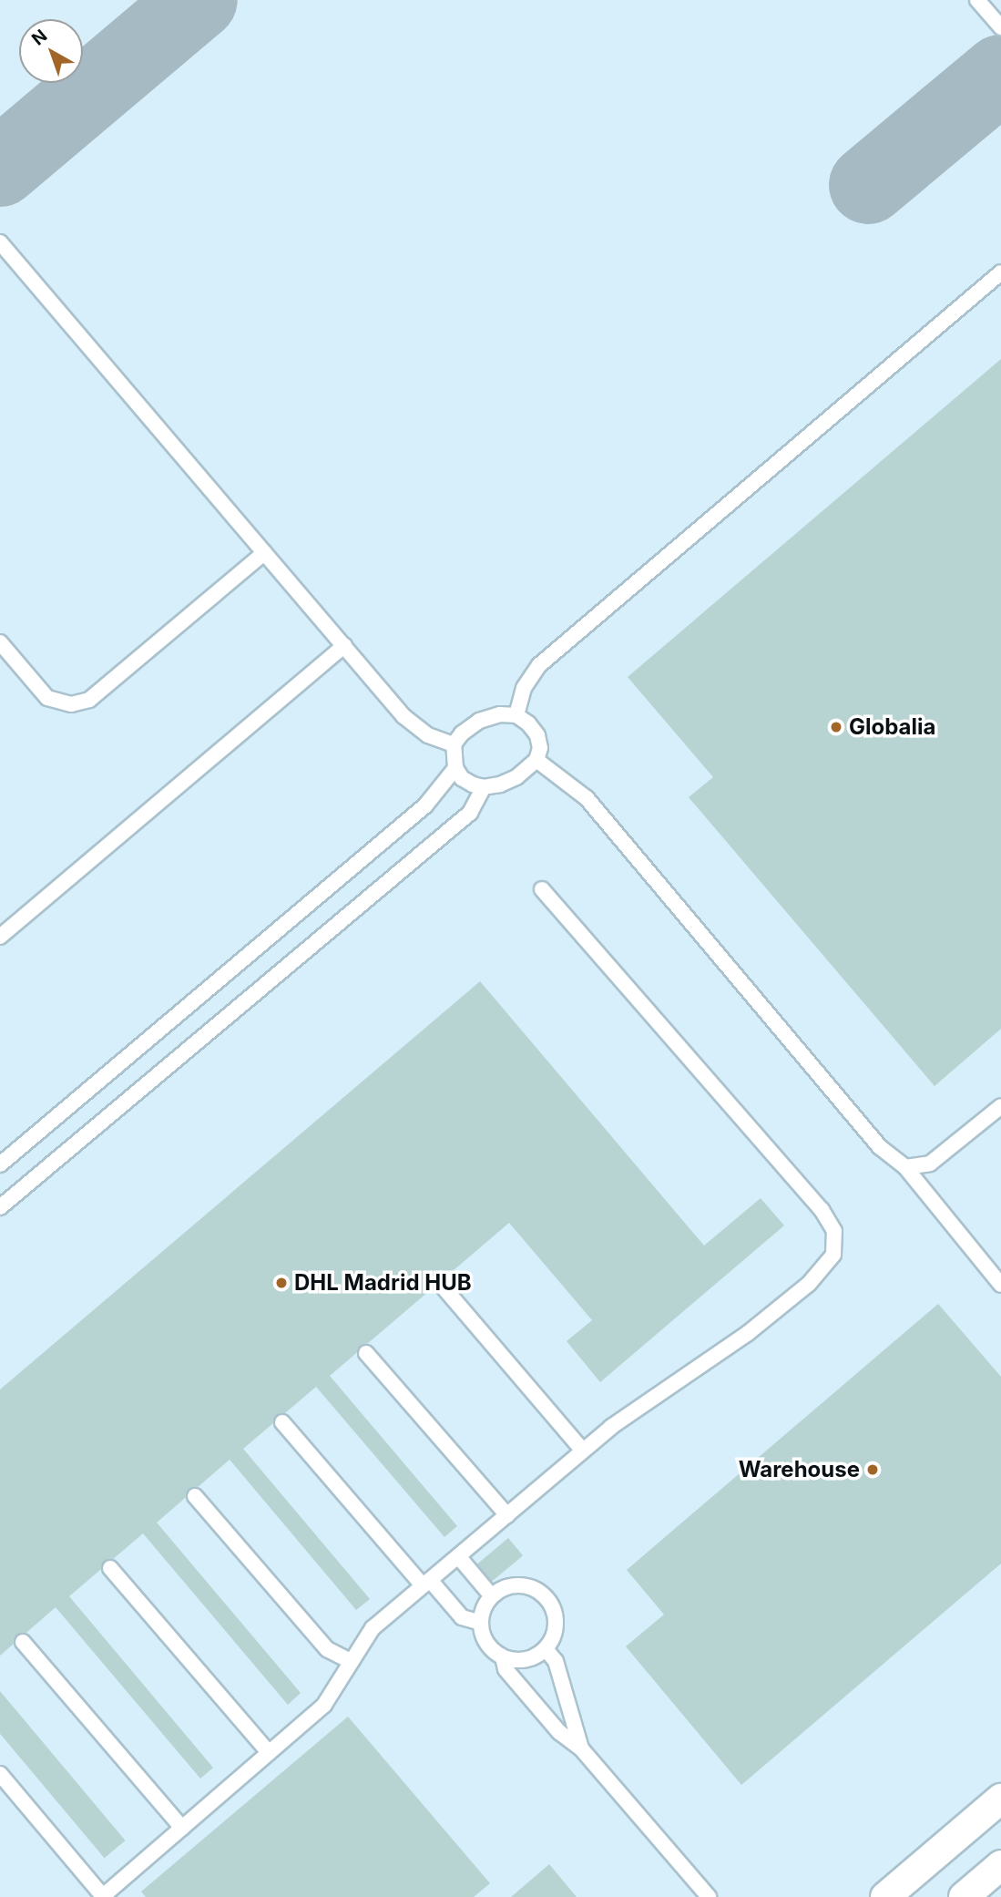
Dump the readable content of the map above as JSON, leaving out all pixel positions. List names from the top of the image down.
{
  "places": ["Globalia", "DHL Madrid HUB", "Warehouse"],
  "north": "top left"
}
